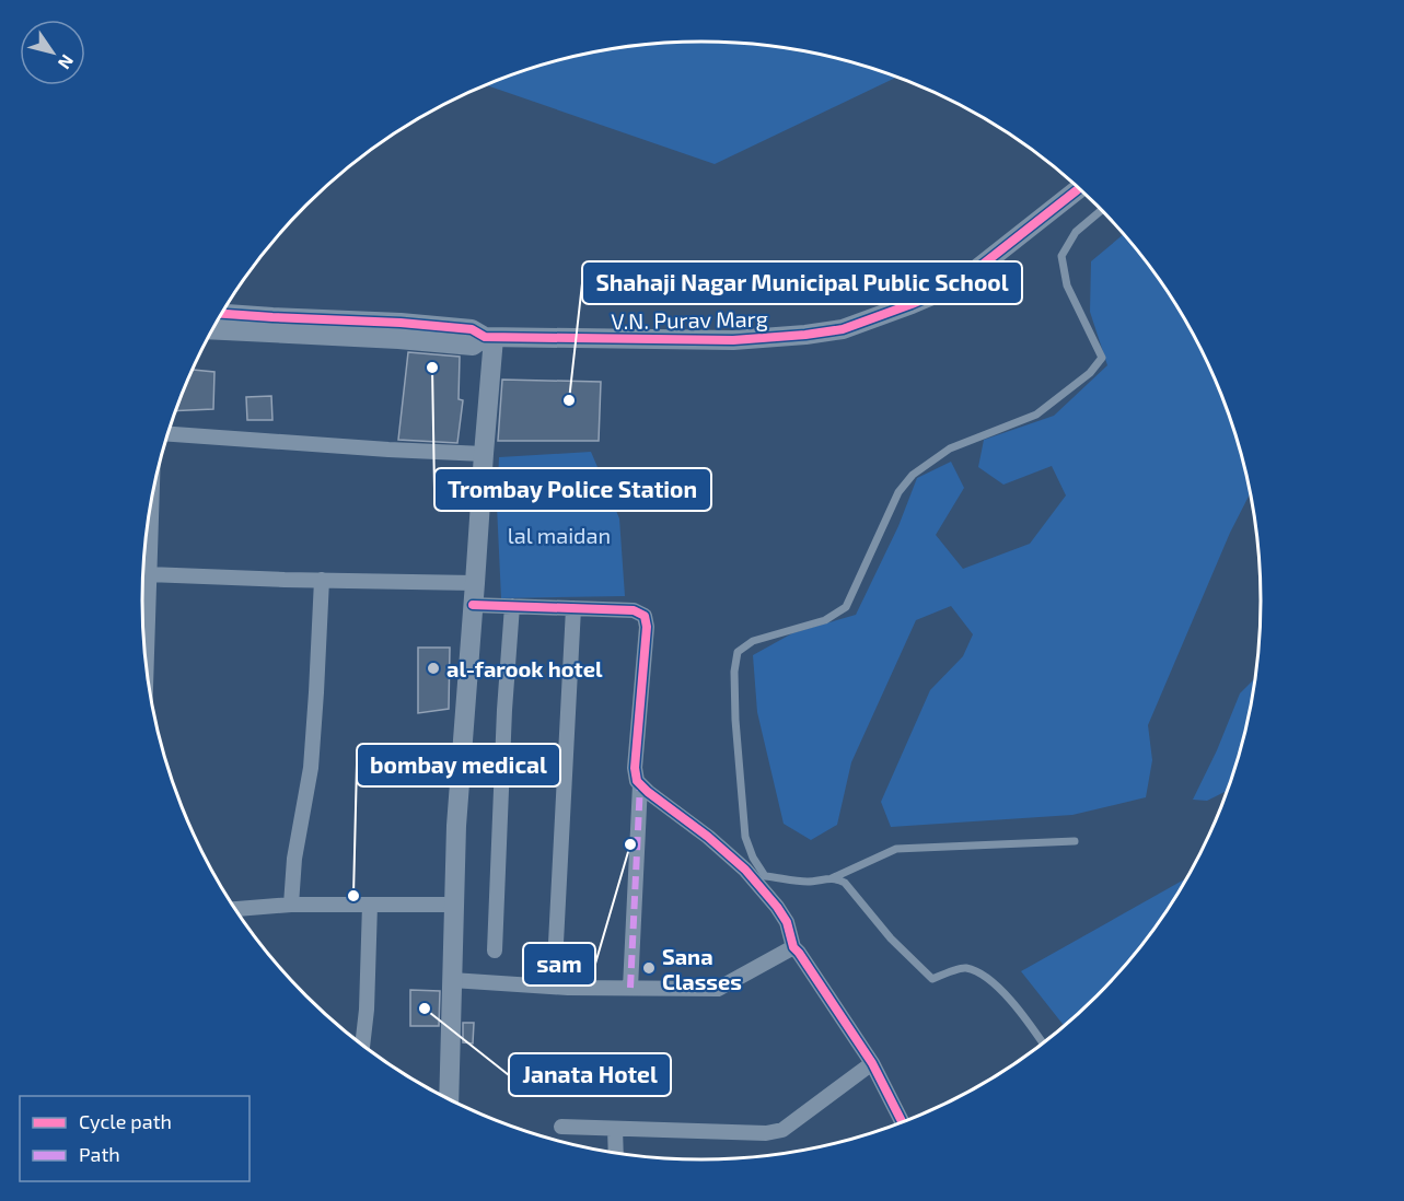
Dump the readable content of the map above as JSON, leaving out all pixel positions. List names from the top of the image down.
{
  "streets": {
    "street": ["V.N. Purav Marg"]
  },
  "parks": ["lal maidan"],
  "places": [
    "Trombay Police Station",
    "Shahaji Nagar Municipal Public School",
    "al-farook hotel",
    "sam",
    "bombay medical",
    "Sana Classes",
    "Janata Hotel"
  ],
  "legend": ["Cycle path", "Path"],
  "north": "bottom right"
}
